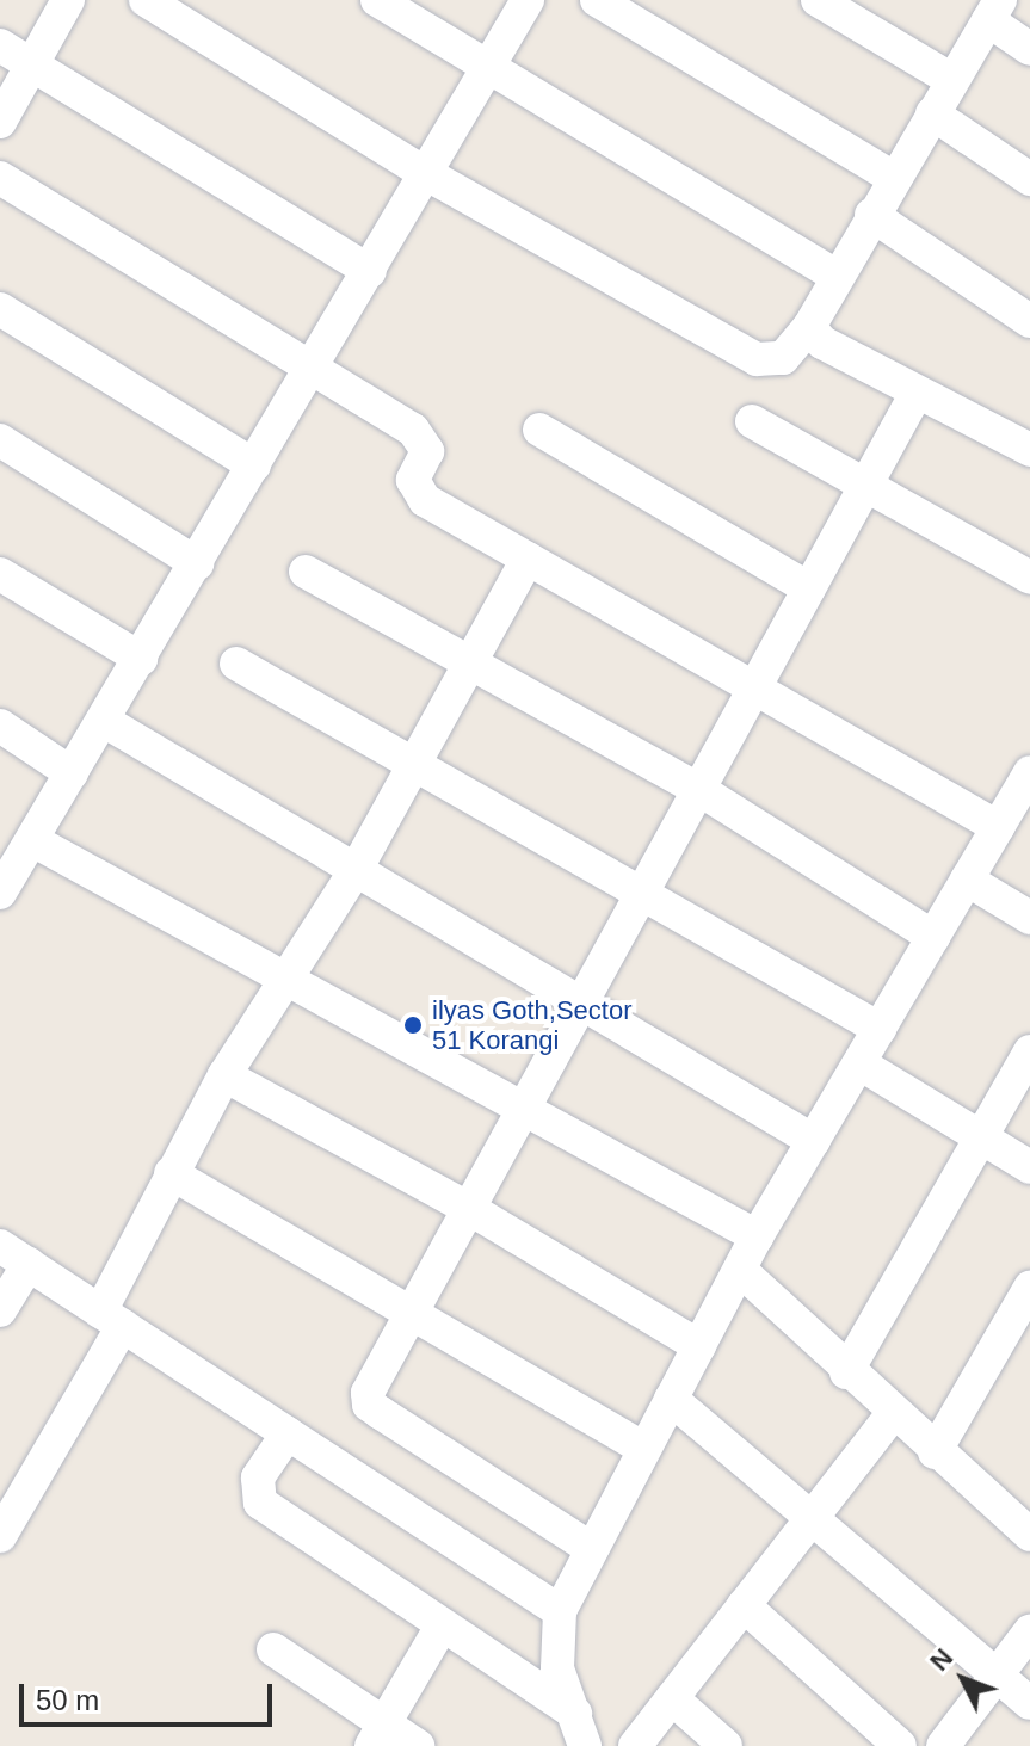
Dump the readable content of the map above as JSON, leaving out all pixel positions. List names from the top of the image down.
{
  "places": ["ilyas Goth,Sector 51 Korangi"],
  "scale_bar": "50 m",
  "north": "top left"
}
